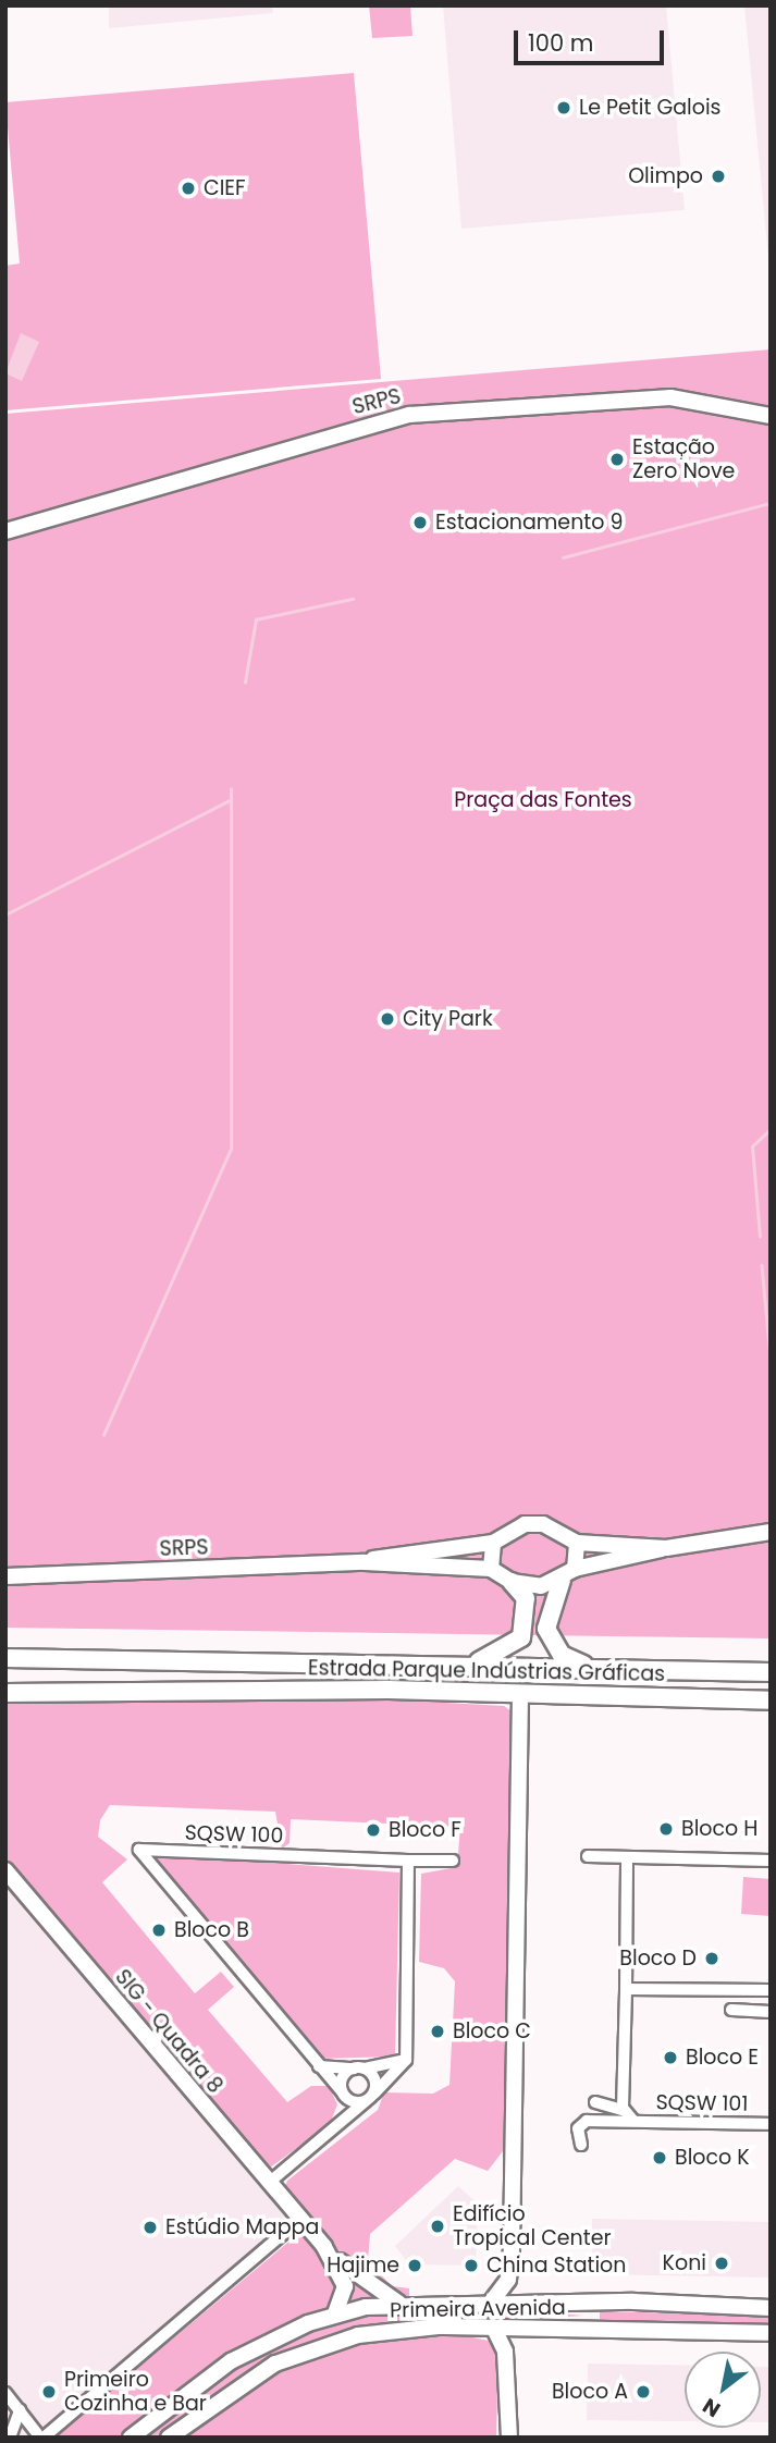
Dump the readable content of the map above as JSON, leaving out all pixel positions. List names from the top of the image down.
{
  "streets": {
    "main road": [
      "SRPS",
      "Estrada Parque Indústrias Gráficas",
      "SIG - Quadra 8",
      "Primeira Avenida"
    ],
    "street": ["SQSW 100", "SQSW 101"]
  },
  "crossings": [
    ["SIG - Quadra 8", "Primeira Avenida"]
  ],
  "parks": ["Praça das Fontes"],
  "places": [
    "Le Petit Galois",
    "Olimpo",
    "CIEF",
    "Estação Zero Nove",
    "Estacionamento 9",
    "City Park",
    "Bloco H",
    "Bloco F",
    "Bloco B",
    "Bloco D",
    "Bloco C",
    "Bloco E",
    "Bloco K",
    "Edifício Tropical Center",
    "Estúdio Mappa",
    "Koni",
    "Hajime",
    "China Station",
    "Primeiro Cozinha e Bar",
    "Bloco A"
  ],
  "scale_bar": "100 m",
  "north": "bottom left"
}
